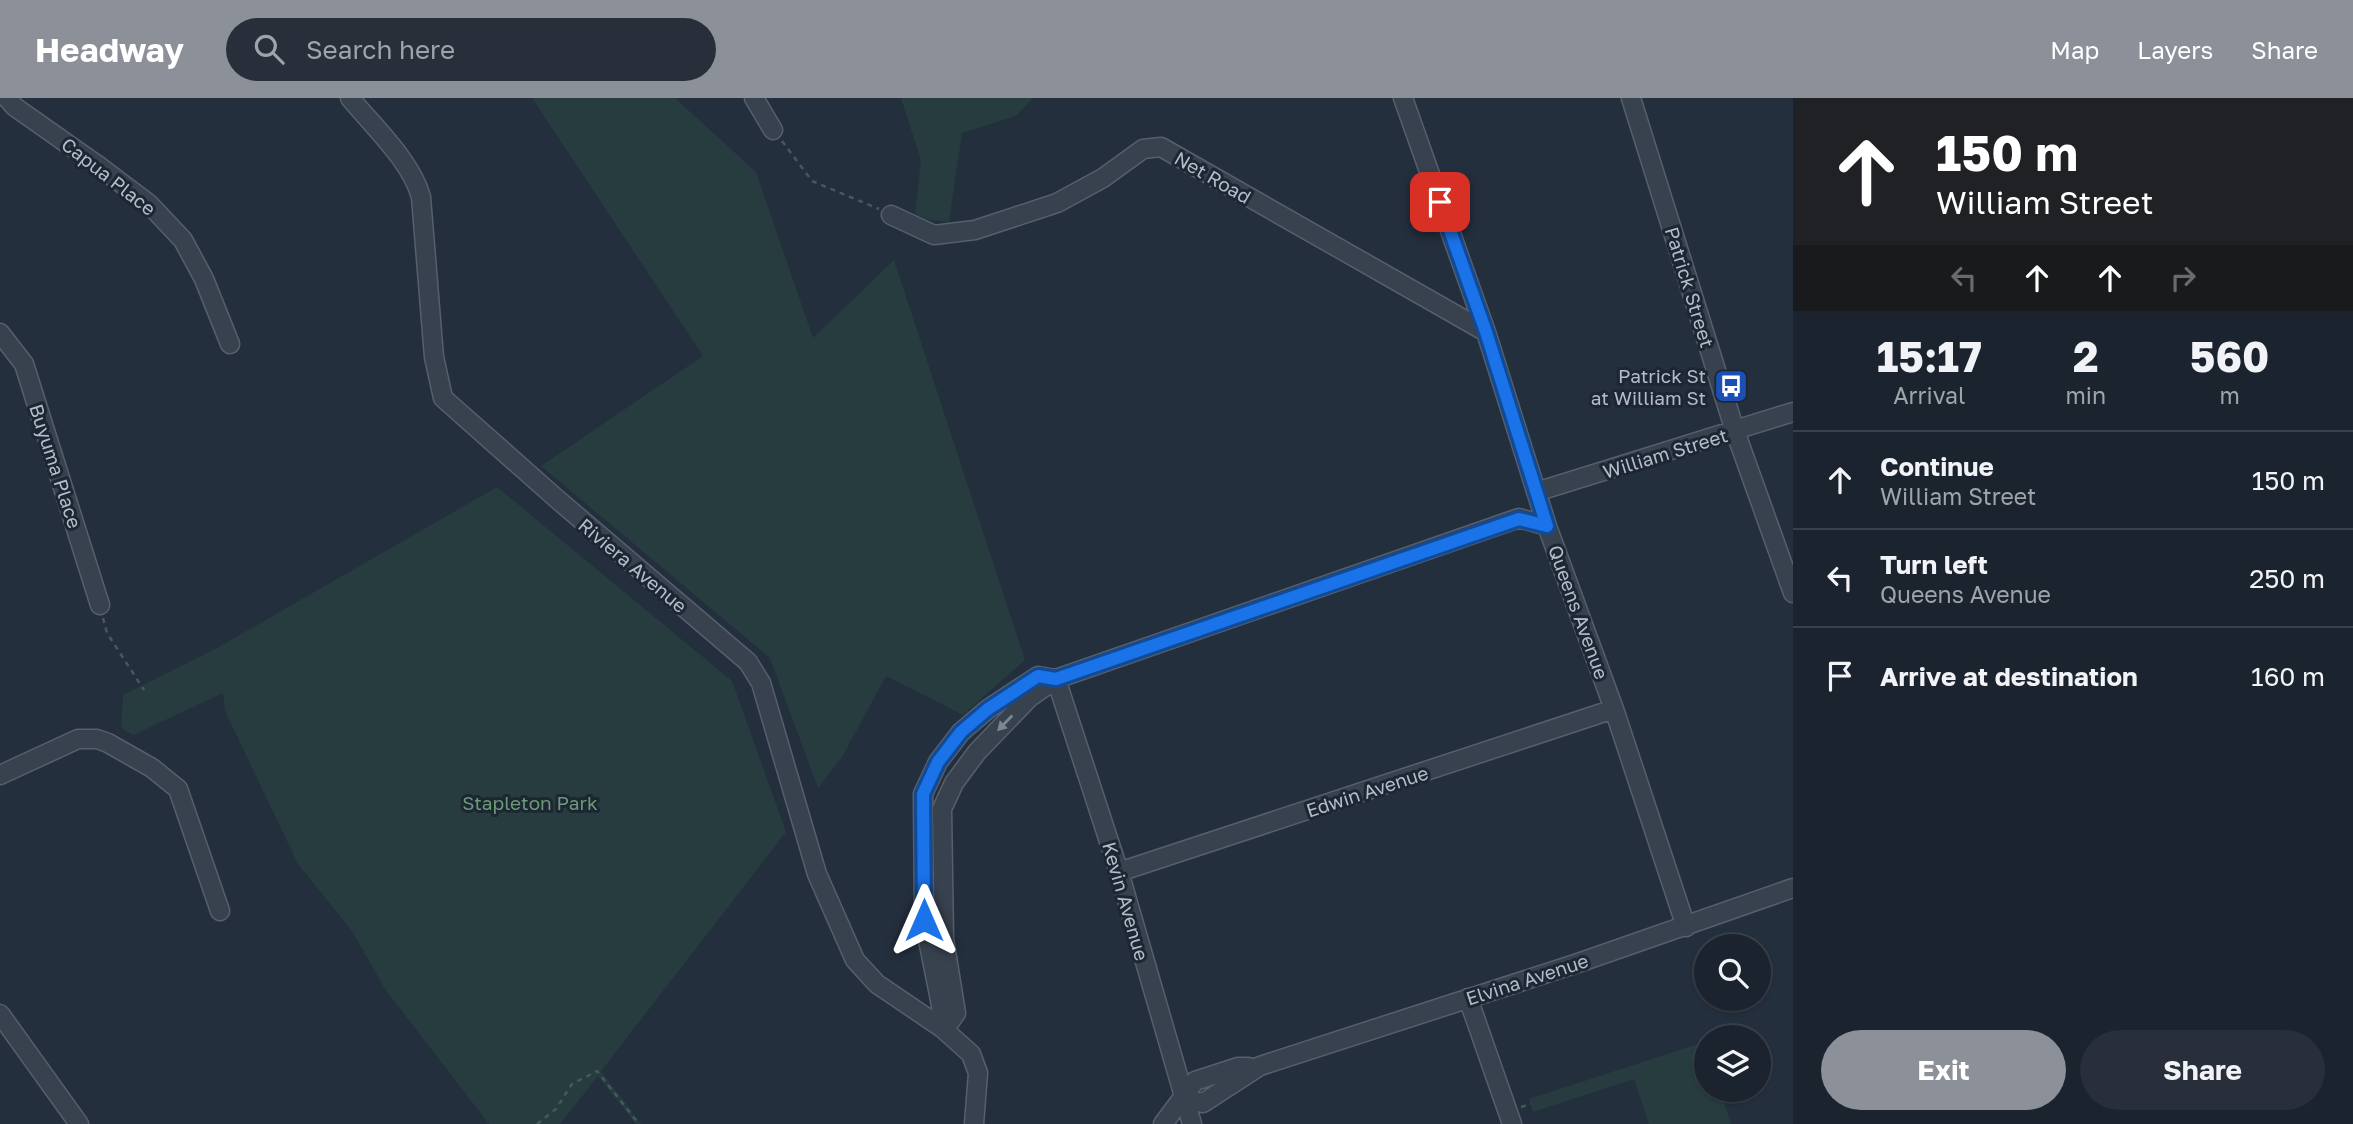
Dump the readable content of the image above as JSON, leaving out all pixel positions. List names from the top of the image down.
{
  "streets": {
    "street": [
      "Capua Place",
      "Net Road",
      "Patrick Street",
      "William Street",
      "Buyuma Place",
      "Riviera Avenue",
      "Queens Avenue",
      "Edwin Avenue",
      "Kevin Avenue",
      "Elvina Avenue"
    ]
  },
  "crossings": [
    ["Net Road", "Queens Avenue"],
    ["Patrick Street", "William Street"],
    ["William Street", "Queens Avenue"],
    ["Queens Avenue", "Edwin Avenue"],
    ["Queens Avenue", "Elvina Avenue"],
    ["Edwin Avenue", "Kevin Avenue"],
    ["Kevin Avenue", "Elvina Avenue"]
  ],
  "parks": ["Stapleton Park"],
  "places": {
    "bus stop": ["Patrick St at William St"]
  },
  "page": {
    "header": "Headway",
    "search": "Search here",
    "nav": ["Map", "Layers", "Share"],
    "turn": ["150 m", "William Street"],
    "eta": [
      "15:17",
      "Arrival",
      "2",
      "min",
      "560",
      "m"
    ],
    "list": [
      {
        "name": "Continue",
        "note": "William Street",
        "value": "150 m"
      },
      {
        "name": "Turn left",
        "note": "Queens Avenue",
        "value": "250 m"
      },
      {
        "name": "Arrive at destination",
        "value": "160 m"
      }
    ],
    "buttons": ["Exit", "Share"]
  }
}
